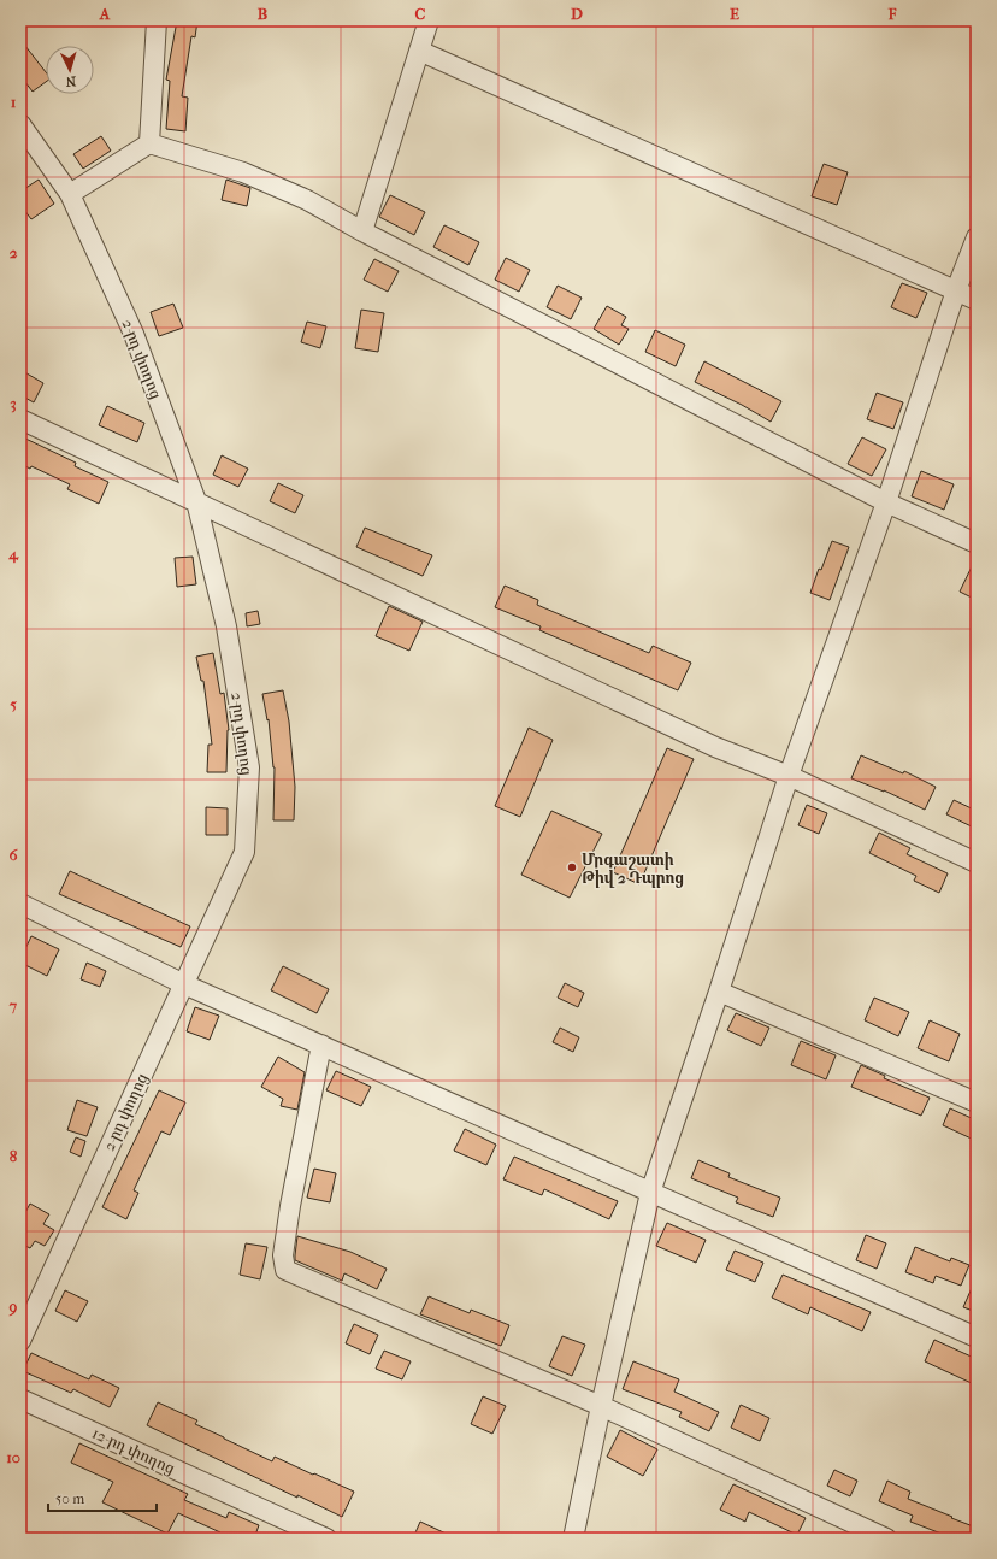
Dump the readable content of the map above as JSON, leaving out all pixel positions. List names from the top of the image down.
{
  "streets": {
    "street": ["2-րդ փողոց", "12-րդ փողոց"]
  },
  "places": ["Մրգաշատի Թիվ 2 Դպրոց"],
  "scale_bar": "50 m",
  "north": "bottom",
  "grid": {
    "columns": [
      "A",
      "B",
      "C",
      "D",
      "E",
      "F"
    ],
    "rows": [
      "1",
      "2",
      "3",
      "4",
      "5",
      "6",
      "7",
      "8",
      "9",
      "10"
    ]
  }
}
